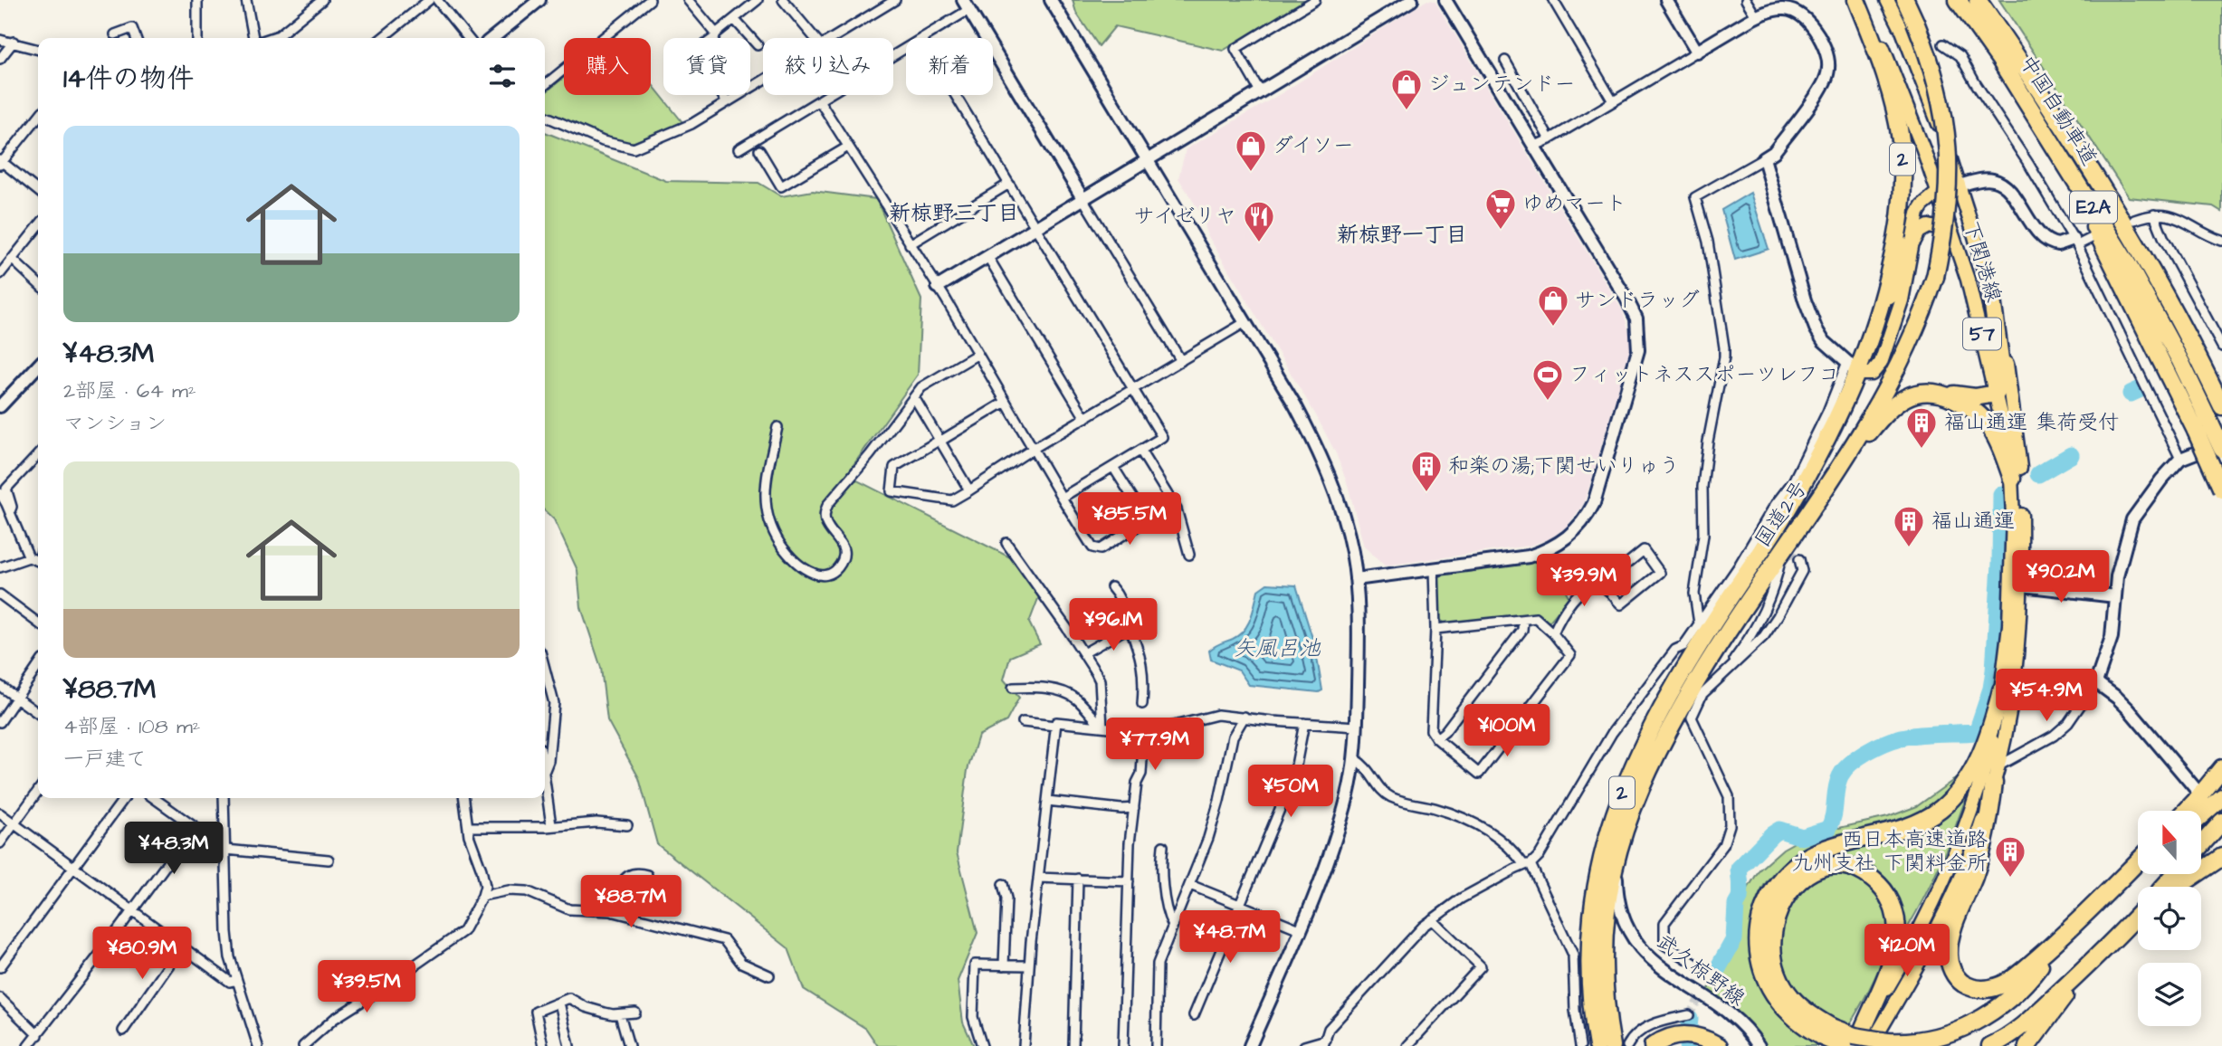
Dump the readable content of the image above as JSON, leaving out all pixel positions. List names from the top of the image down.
{
  "streets": {
    "highway": [
      "中国自動車道",
      "2",
      "E2A",
      "国道2号"
    ],
    "main road": ["下関港線", "57"],
    "street": ["武久椋野線"]
  },
  "crossings": [
    ["下関港線", "国道2号"],
    ["国道2号", "武久椋野線"]
  ],
  "districts": ["新椋野三丁目", "新椋野一丁目"],
  "water": ["矢風呂池"],
  "places": {
    "shop": ["ジュンテンドー", "ダイソー", "サンドラッグ"],
    "supermarket": ["ゆめマート"],
    "restaurant": ["サイゼリヤ"],
    "sports": ["フィットネススポーツレフコ"],
    "building": [
      "福山通運 集荷受付",
      "和楽の湯;下関せいりゅう",
      "福山通運",
      "西日本高速道路 九州支社 下関料金所"
    ]
  },
  "north": "top",
  "page": {
    "chip": [
      "購入",
      "賃貸",
      "絞り込み",
      "新着"
    ],
    "heading": "14件の物件",
    "list": [
      {
        "name": "¥48.3M",
        "note": "2部屋 · 64 m² · マンション"
      },
      {
        "name": "¥88.7M",
        "note": "4部屋 · 108 m² · 一戸建て"
      }
    ],
    "price": [
      "¥85.5M",
      "¥90.2M",
      "¥39.9M",
      "¥96.1M",
      "¥54.9M",
      "¥100M",
      "¥77.9M",
      "¥50M",
      "¥48.3M",
      "¥88.7M",
      "¥48.7M",
      "¥120M",
      "¥80.9M",
      "¥39.5M"
    ]
  }
}
